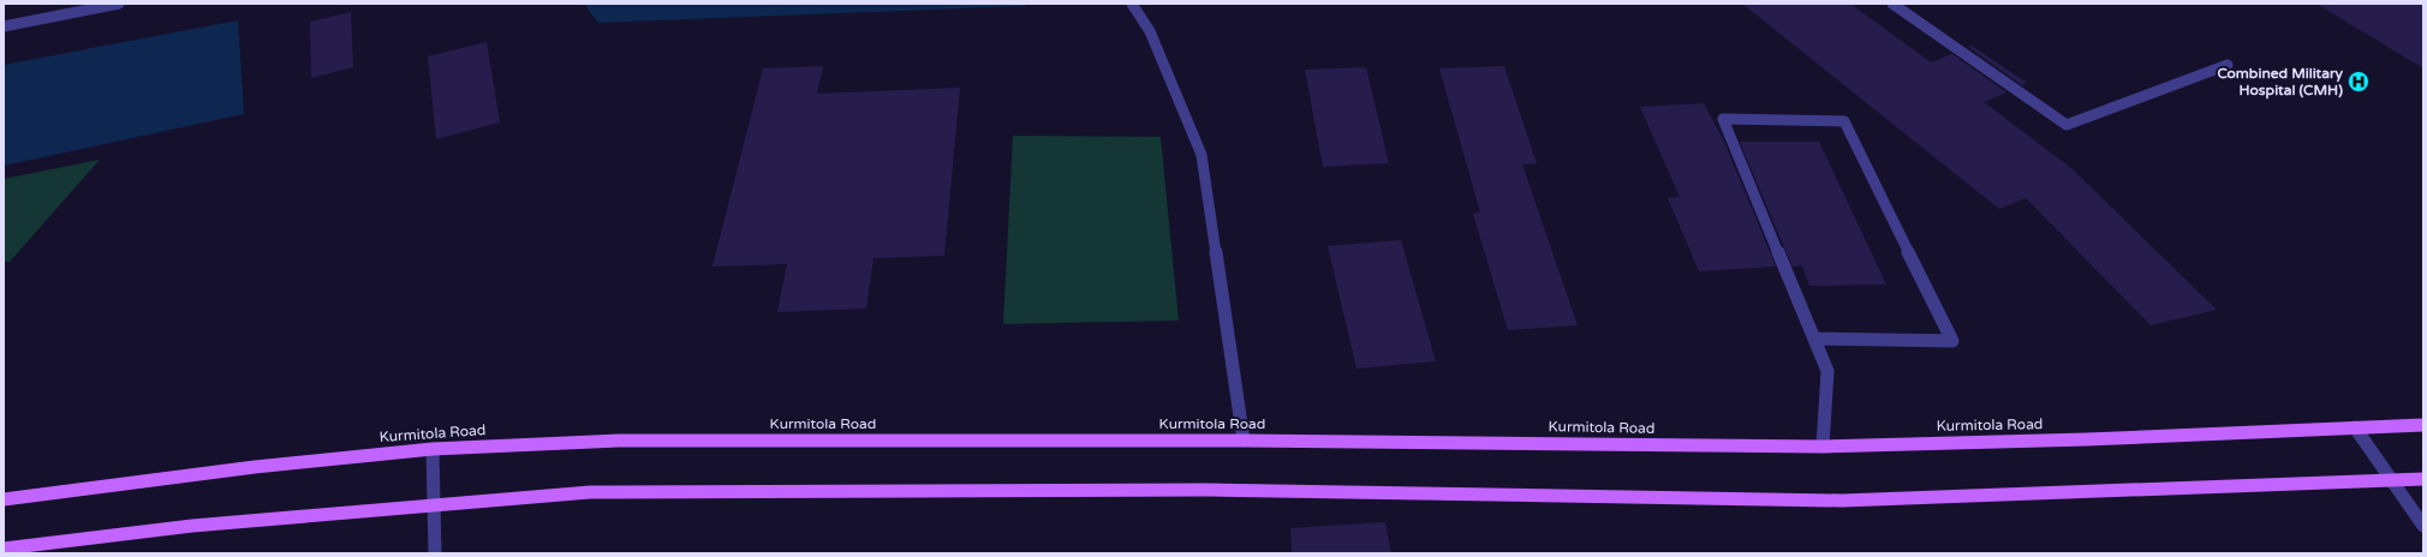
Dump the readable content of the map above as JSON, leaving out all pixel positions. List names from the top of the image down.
{
  "streets": {
    "main road": ["Kurmitola Road"]
  },
  "places": {
    "hospital": ["Combined Military Hospital (CMH)"]
  }
}
